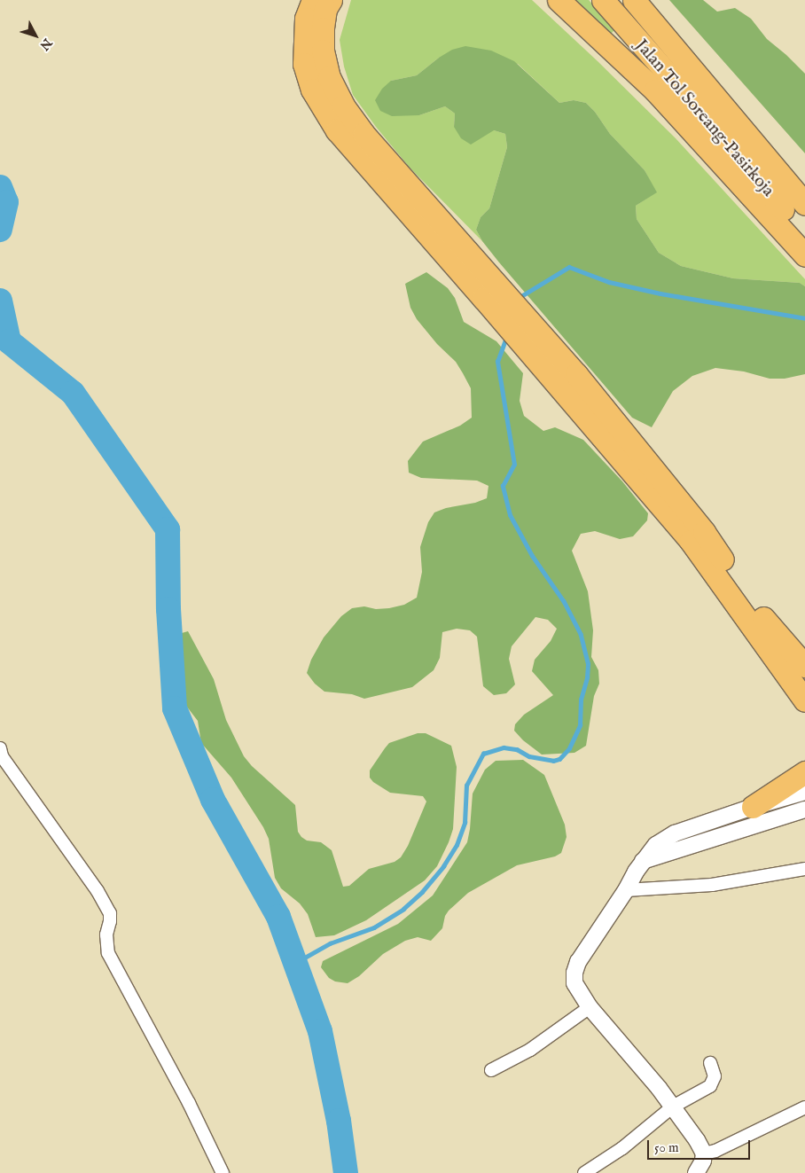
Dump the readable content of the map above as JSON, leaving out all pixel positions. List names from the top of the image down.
{
  "streets": {
    "highway": ["Jalan Tol Soreang–Pasirkoja"]
  },
  "scale_bar": "50 m",
  "north": "bottom right"
}
